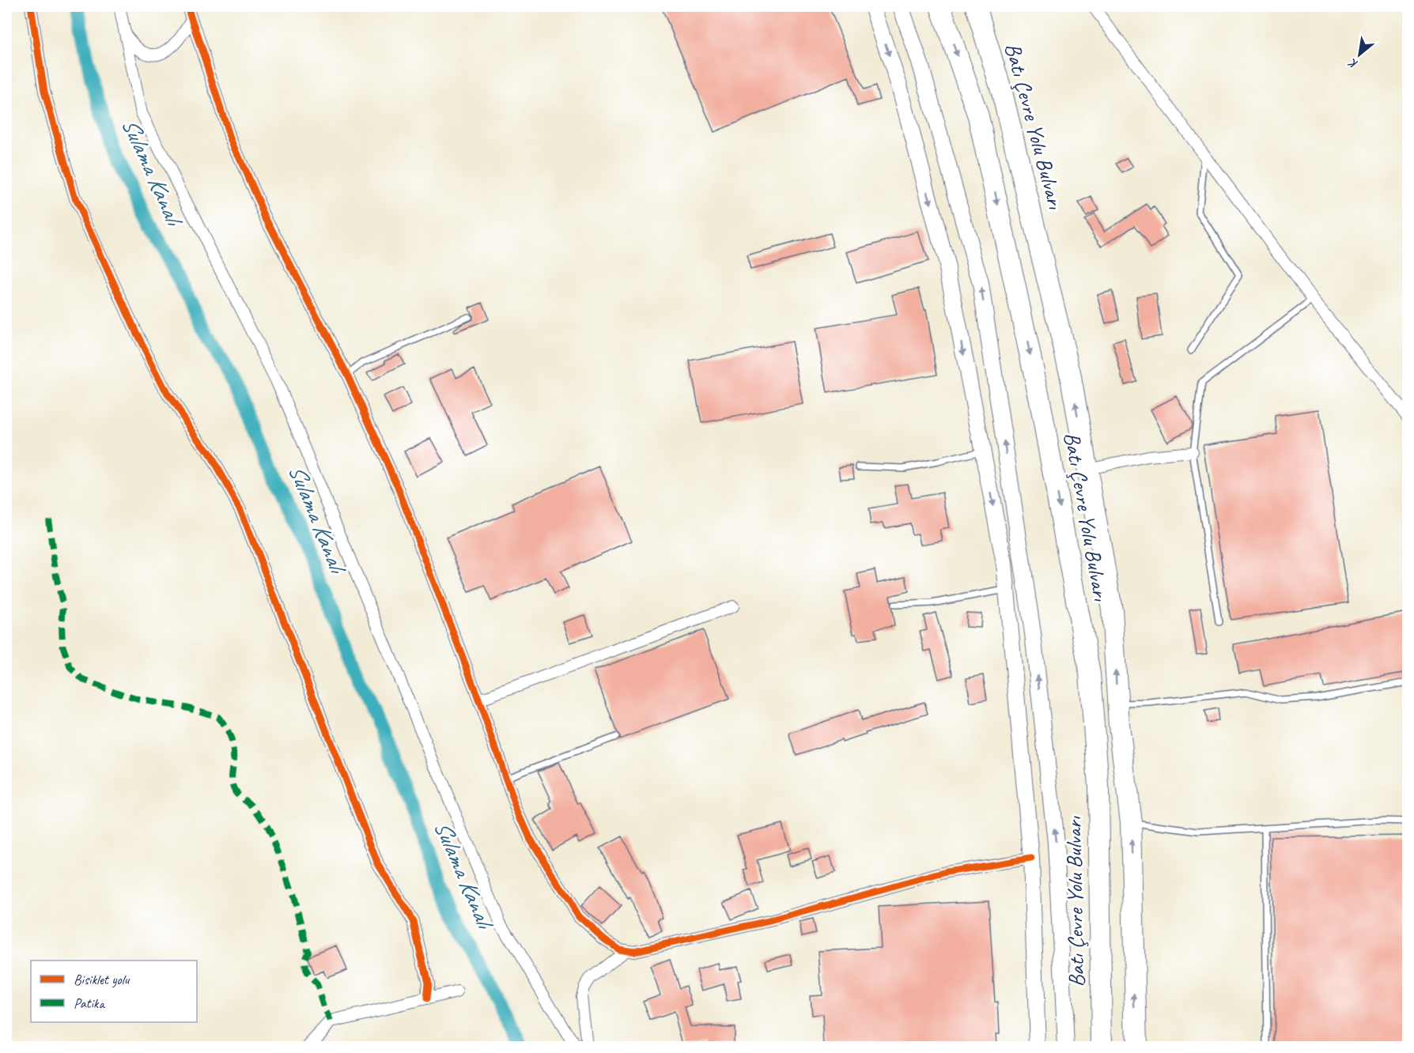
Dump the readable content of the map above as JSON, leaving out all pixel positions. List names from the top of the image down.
{
  "streets": {
    "highway": ["Batı Çevre Yolu Bulvarı"]
  },
  "water": ["Sulama Kanalı"],
  "legend": ["Bisiklet yolu", "Patika"],
  "north": "bottom left"
}
